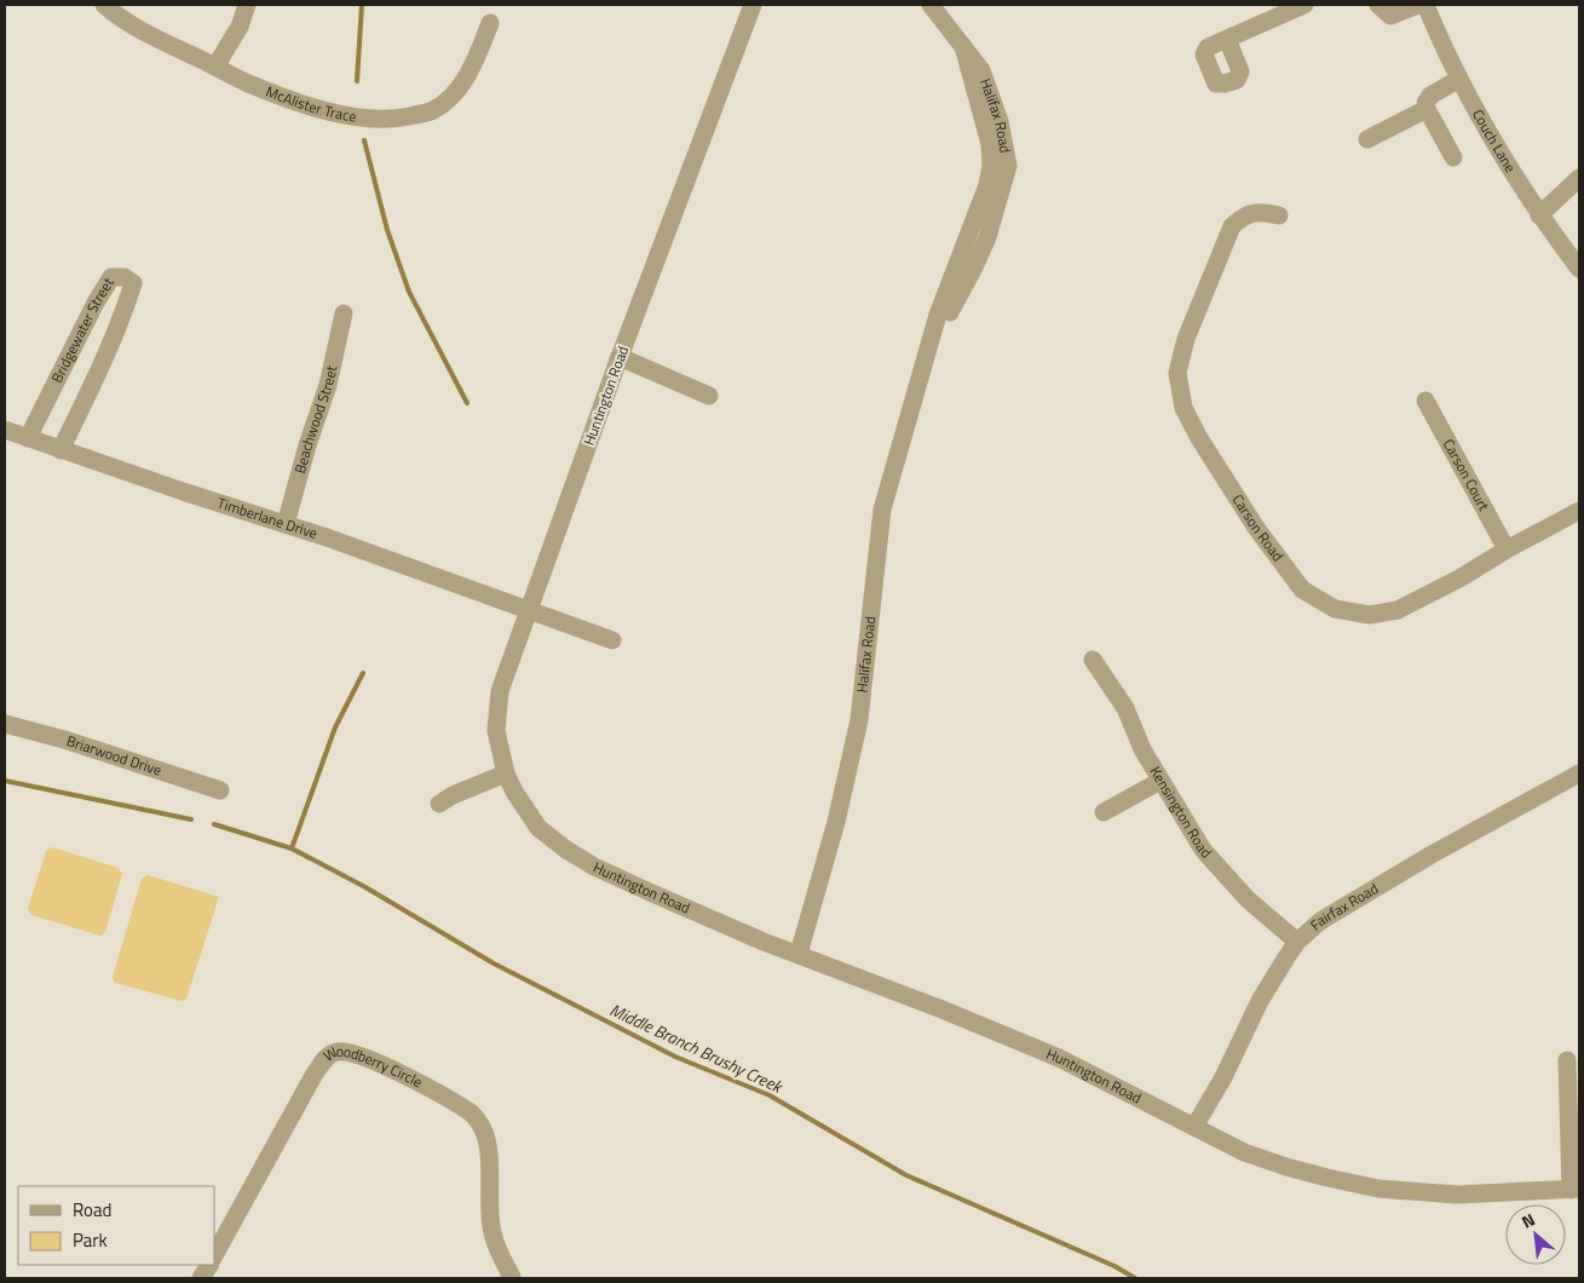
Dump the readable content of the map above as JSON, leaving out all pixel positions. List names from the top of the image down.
{
  "streets": {
    "street": [
      "McAlister Trace",
      "Halifax Road",
      "Couch Lane",
      "Bridgewater Street",
      "Huntington Road",
      "Beachwood Street",
      "Carson Court",
      "Timberlane Drive",
      "Carson Road",
      "Briarwood Drive",
      "Kensington Road",
      "Fairfax Road",
      "Woodberry Circle"
    ]
  },
  "crossings": [
    ["Halifax Road", "Huntington Road"],
    ["Bridgewater Street", "Timberlane Drive"],
    ["Huntington Road", "Timberlane Drive"],
    ["Huntington Road", "Fairfax Road"],
    ["Beachwood Street", "Timberlane Drive"],
    ["Carson Court", "Carson Road"],
    ["Kensington Road", "Fairfax Road"]
  ],
  "water": ["Middle Branch Brushy Creek"],
  "legend": ["Road", "Park"],
  "north": "top left"
}
